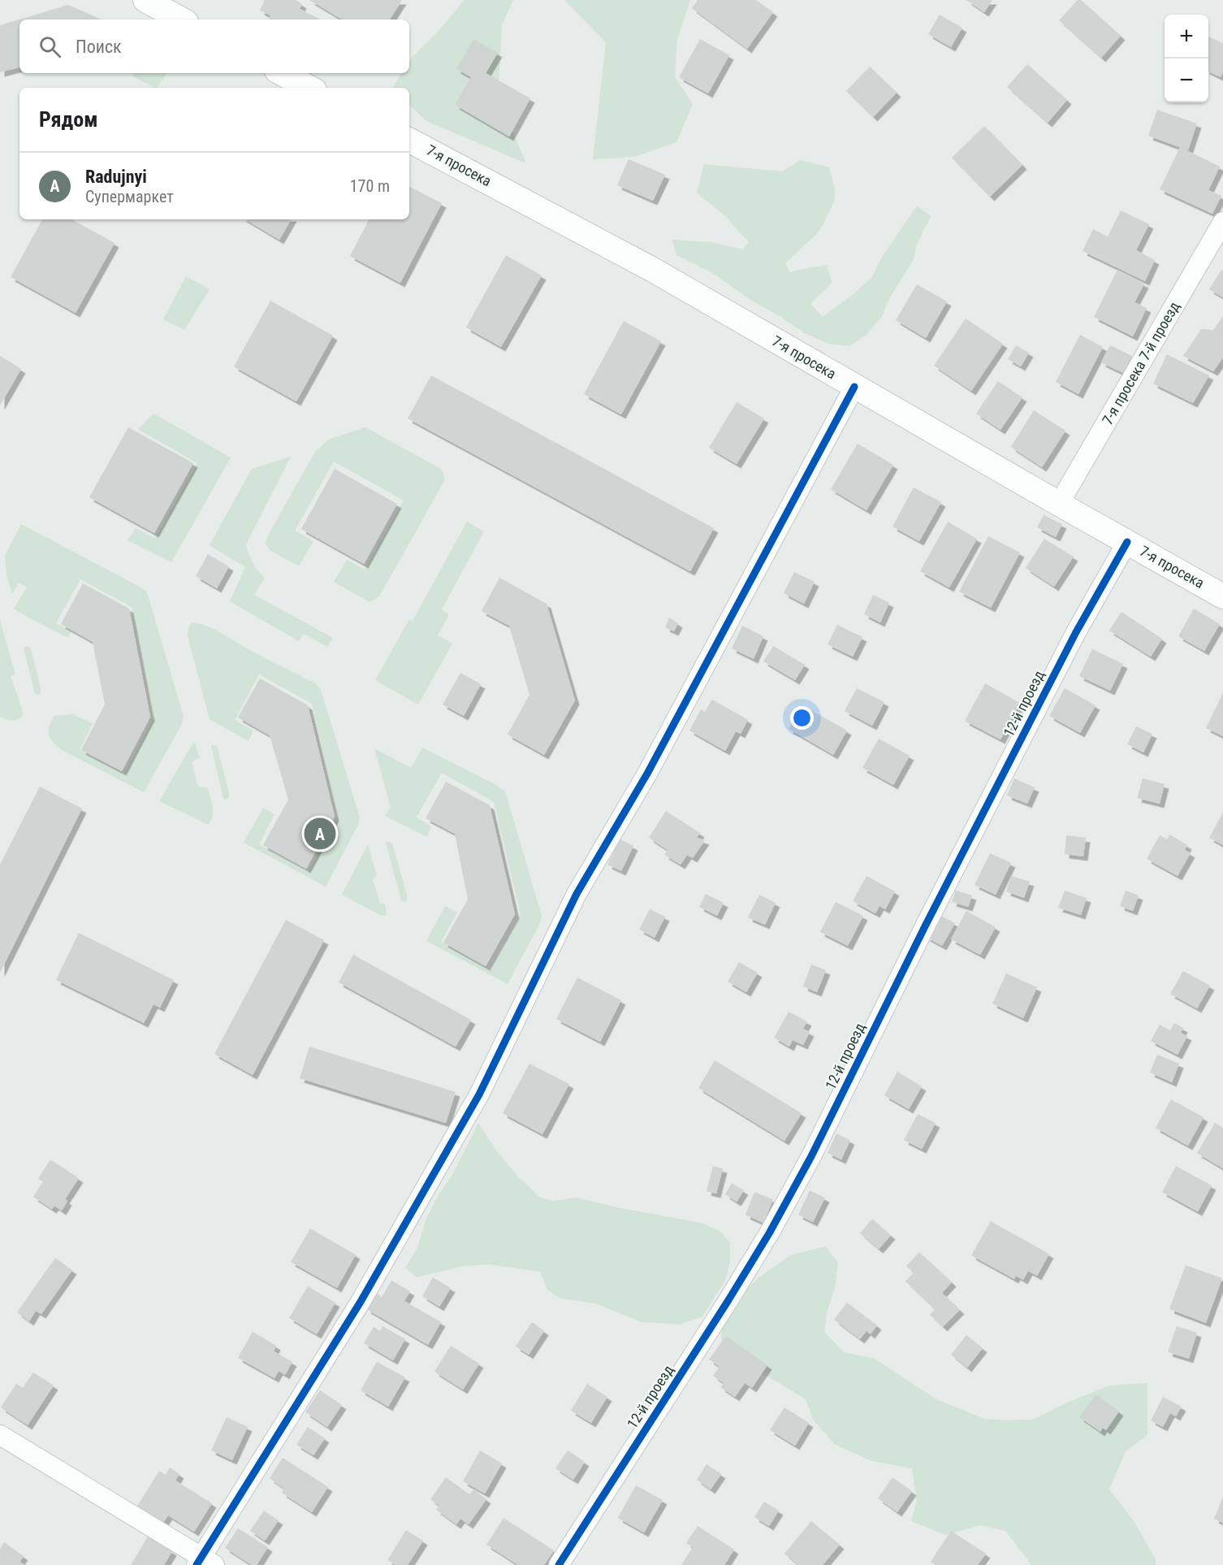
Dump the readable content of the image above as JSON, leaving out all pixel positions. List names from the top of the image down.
{
  "streets": {
    "street": ["7-я просека", "7-я просека 7-й проезд", "12-й проезд"]
  },
  "crossings": [
    ["7-я просека", "7-я просека 7-й проезд"],
    ["7-я просека", "12-й проезд"]
  ],
  "page": {
    "map_buttons": ["+", "−"],
    "search": "Поиск",
    "heading": "Рядом",
    "list": [
      {
        "mark": "A",
        "name": "Radujnyi",
        "note": "Супермаркет",
        "value": "170 m"
      }
    ],
    "pins": "A"
  }
}
